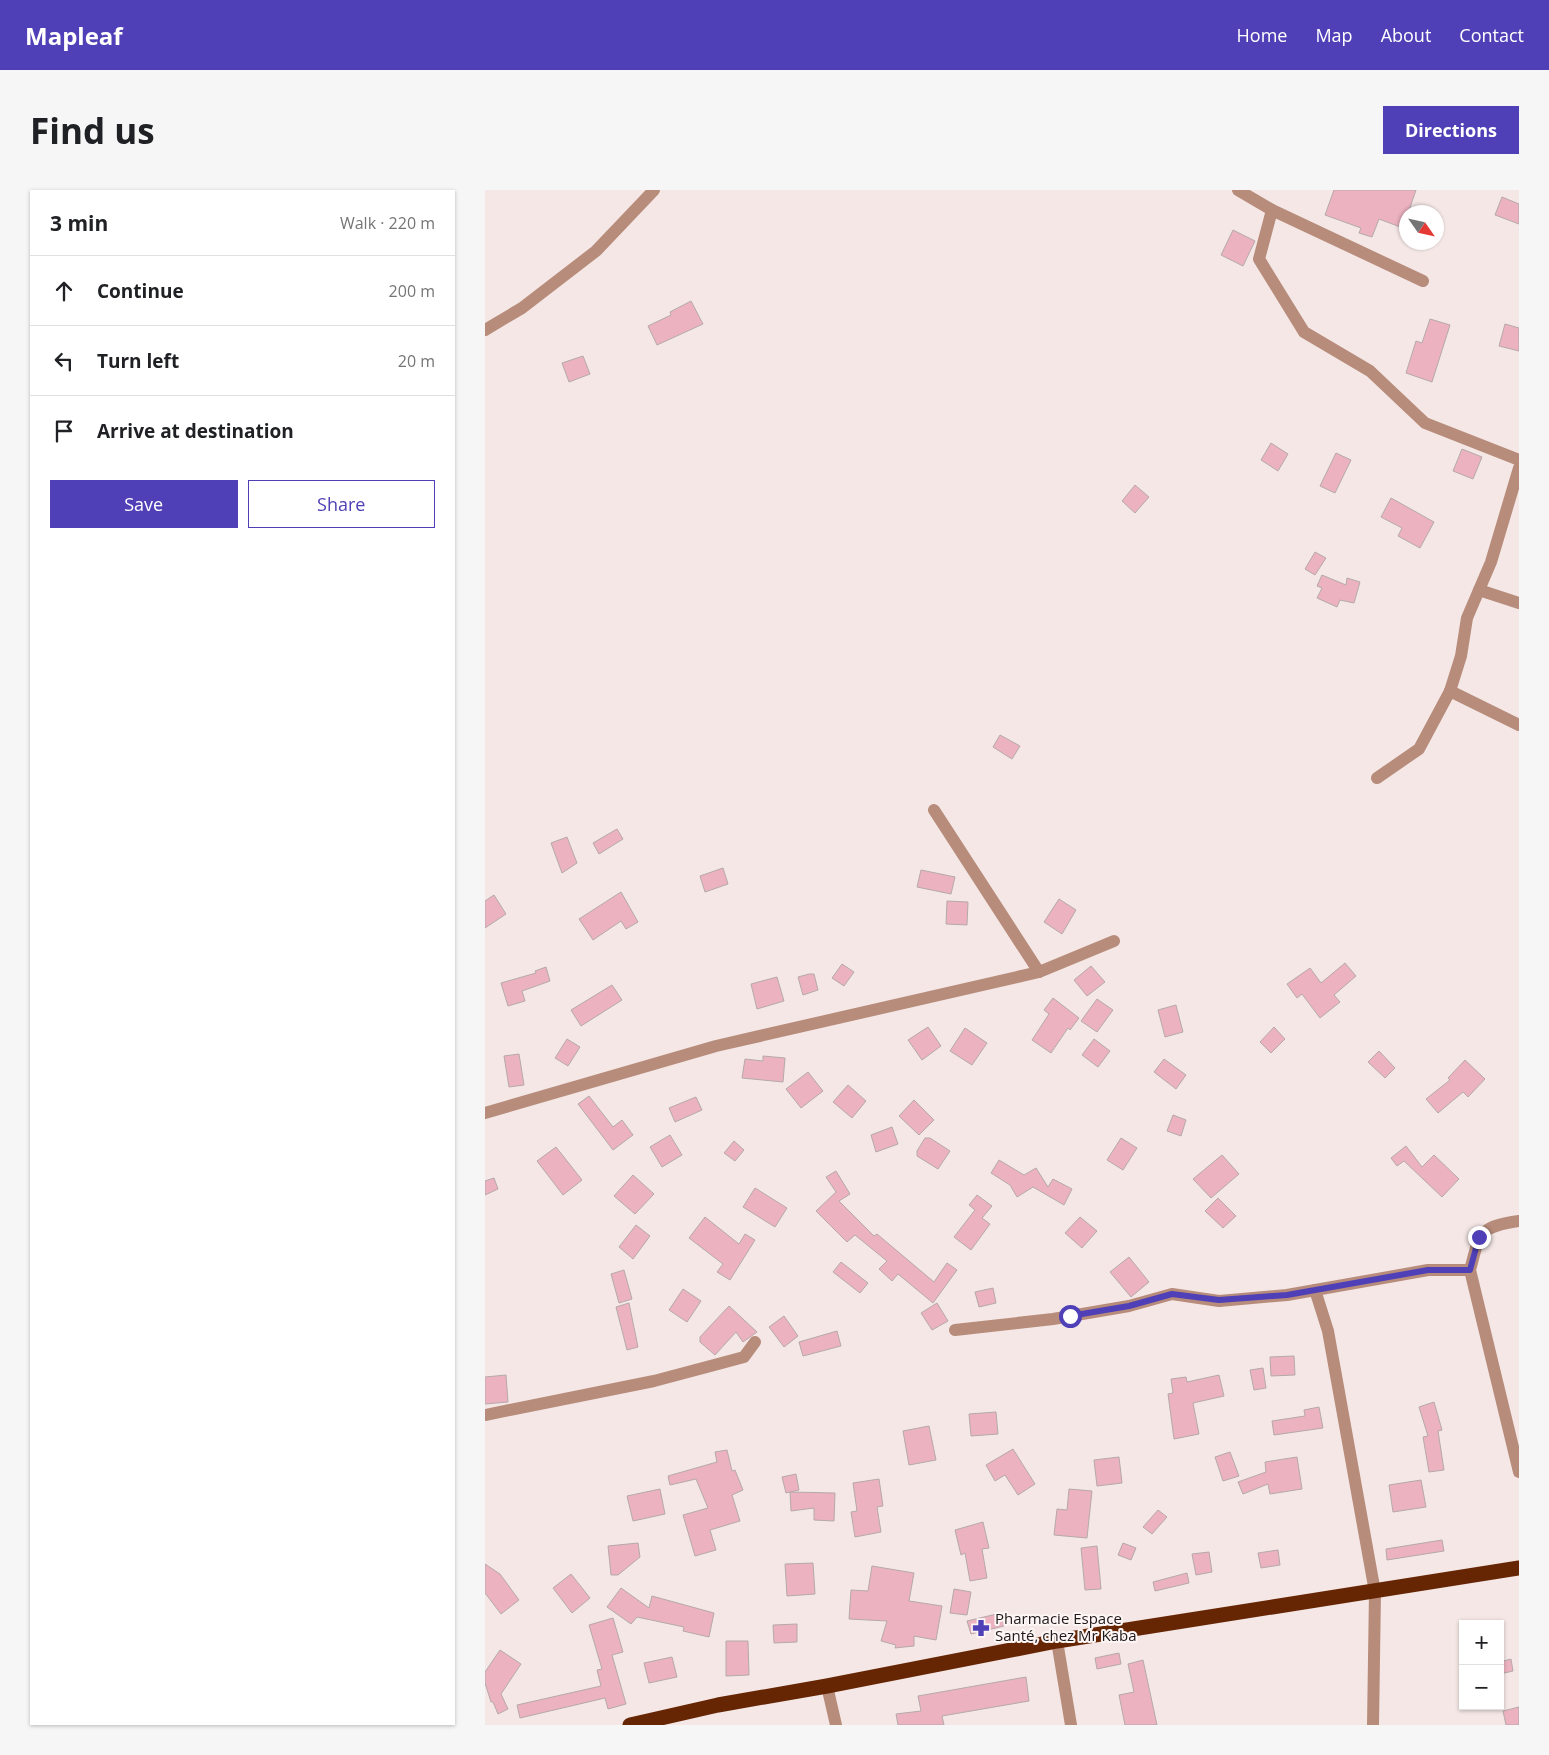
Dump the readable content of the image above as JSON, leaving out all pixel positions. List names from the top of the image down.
{
  "places": {
    "pharmacy": ["Pharmacie Espace Santé, chez Mr Kaba"]
  },
  "north": "bottom right",
  "page": {
    "header": "Mapleaf",
    "nav": [
      "Home",
      "Map",
      "About",
      "Contact"
    ],
    "buttons": [
      "Directions",
      ["Save", "Share"]
    ],
    "title": "Find us",
    "heading": ["3 min", "Walk · 220 m"],
    "list": [
      ["Continue", "200 m"],
      ["Turn left", "20 m"],
      "Arrive at destination"
    ],
    "map_buttons": ["+", "−"]
  }
}
